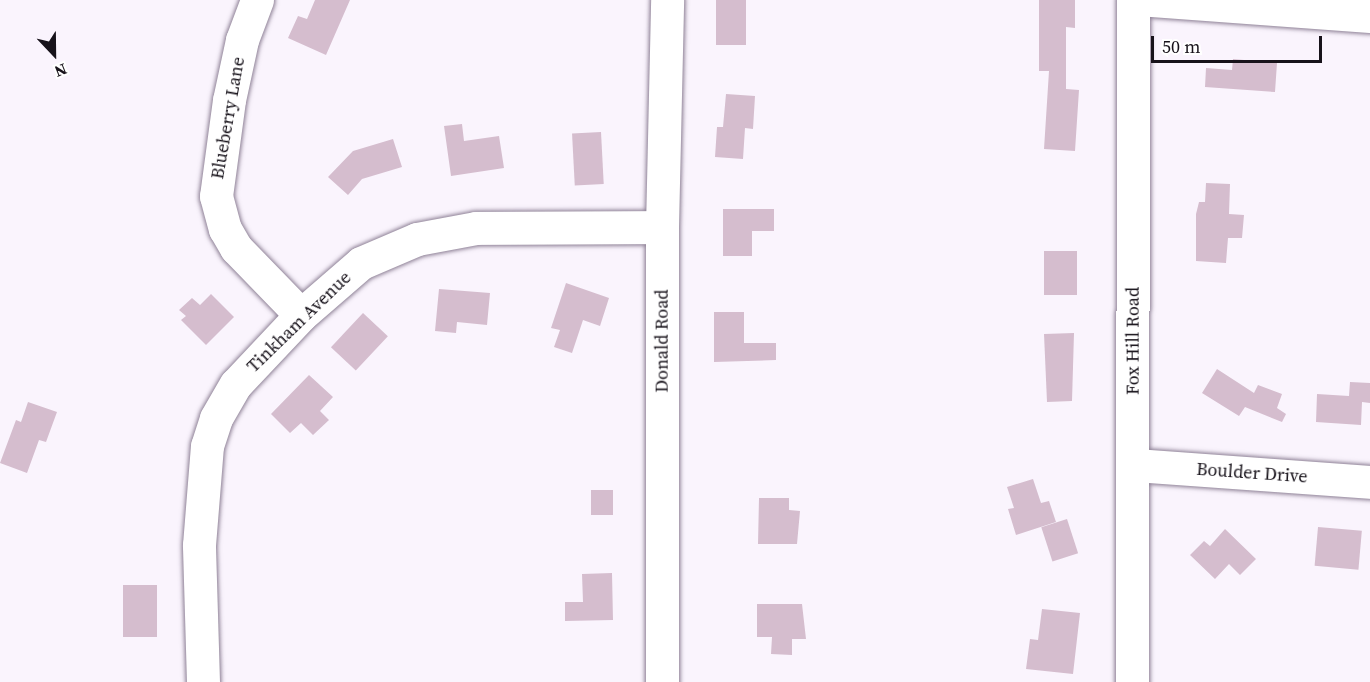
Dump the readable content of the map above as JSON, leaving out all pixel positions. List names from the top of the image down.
{
  "streets": {
    "street": [
      "Blueberry Lane",
      "Tinkham Avenue",
      "Donald Road",
      "Fox Hill Road",
      "Boulder Drive"
    ]
  },
  "crossings": [
    ["Blueberry Lane", "Tinkham Avenue"],
    ["Tinkham Avenue", "Donald Road"],
    ["Fox Hill Road", "Boulder Drive"]
  ],
  "scale_bar": "50 m",
  "north": "bottom"
}
